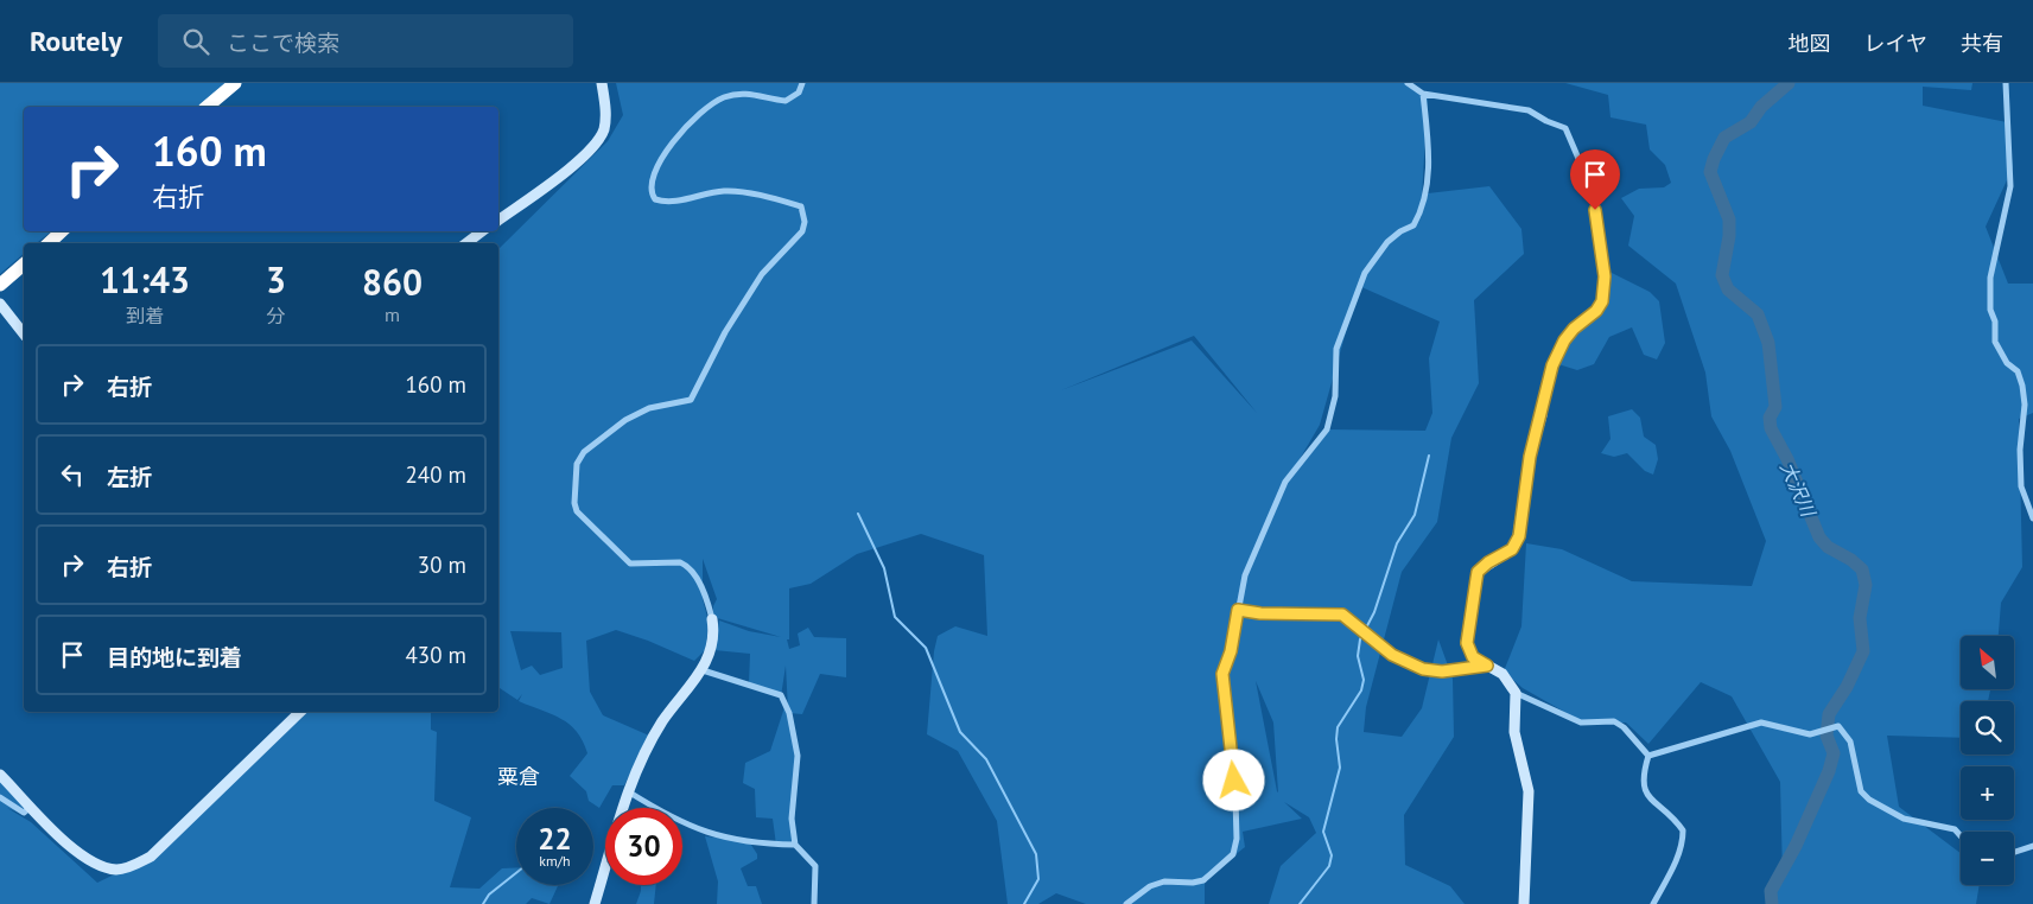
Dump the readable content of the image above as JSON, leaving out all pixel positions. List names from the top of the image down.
{
  "districts": ["粟倉"],
  "water": ["大沢川"],
  "north": "top left",
  "page": {
    "header": "Routely",
    "search": "ここで検索",
    "nav": ["地図", "レイヤ", "共有"],
    "turn": ["160 m", "右折"],
    "eta": [
      "11:43",
      "到着",
      "3",
      "分",
      "860",
      "m"
    ],
    "list": [
      {
        "name": "右折",
        "value": "160 m"
      },
      {
        "name": "左折",
        "value": "240 m"
      },
      {
        "name": "右折",
        "value": "30 m"
      },
      {
        "name": "目的地に到着",
        "value": "430 m"
      }
    ],
    "map_buttons": ["+", "−"],
    "speed": "22 km/h",
    "limit": "30"
  }
}
